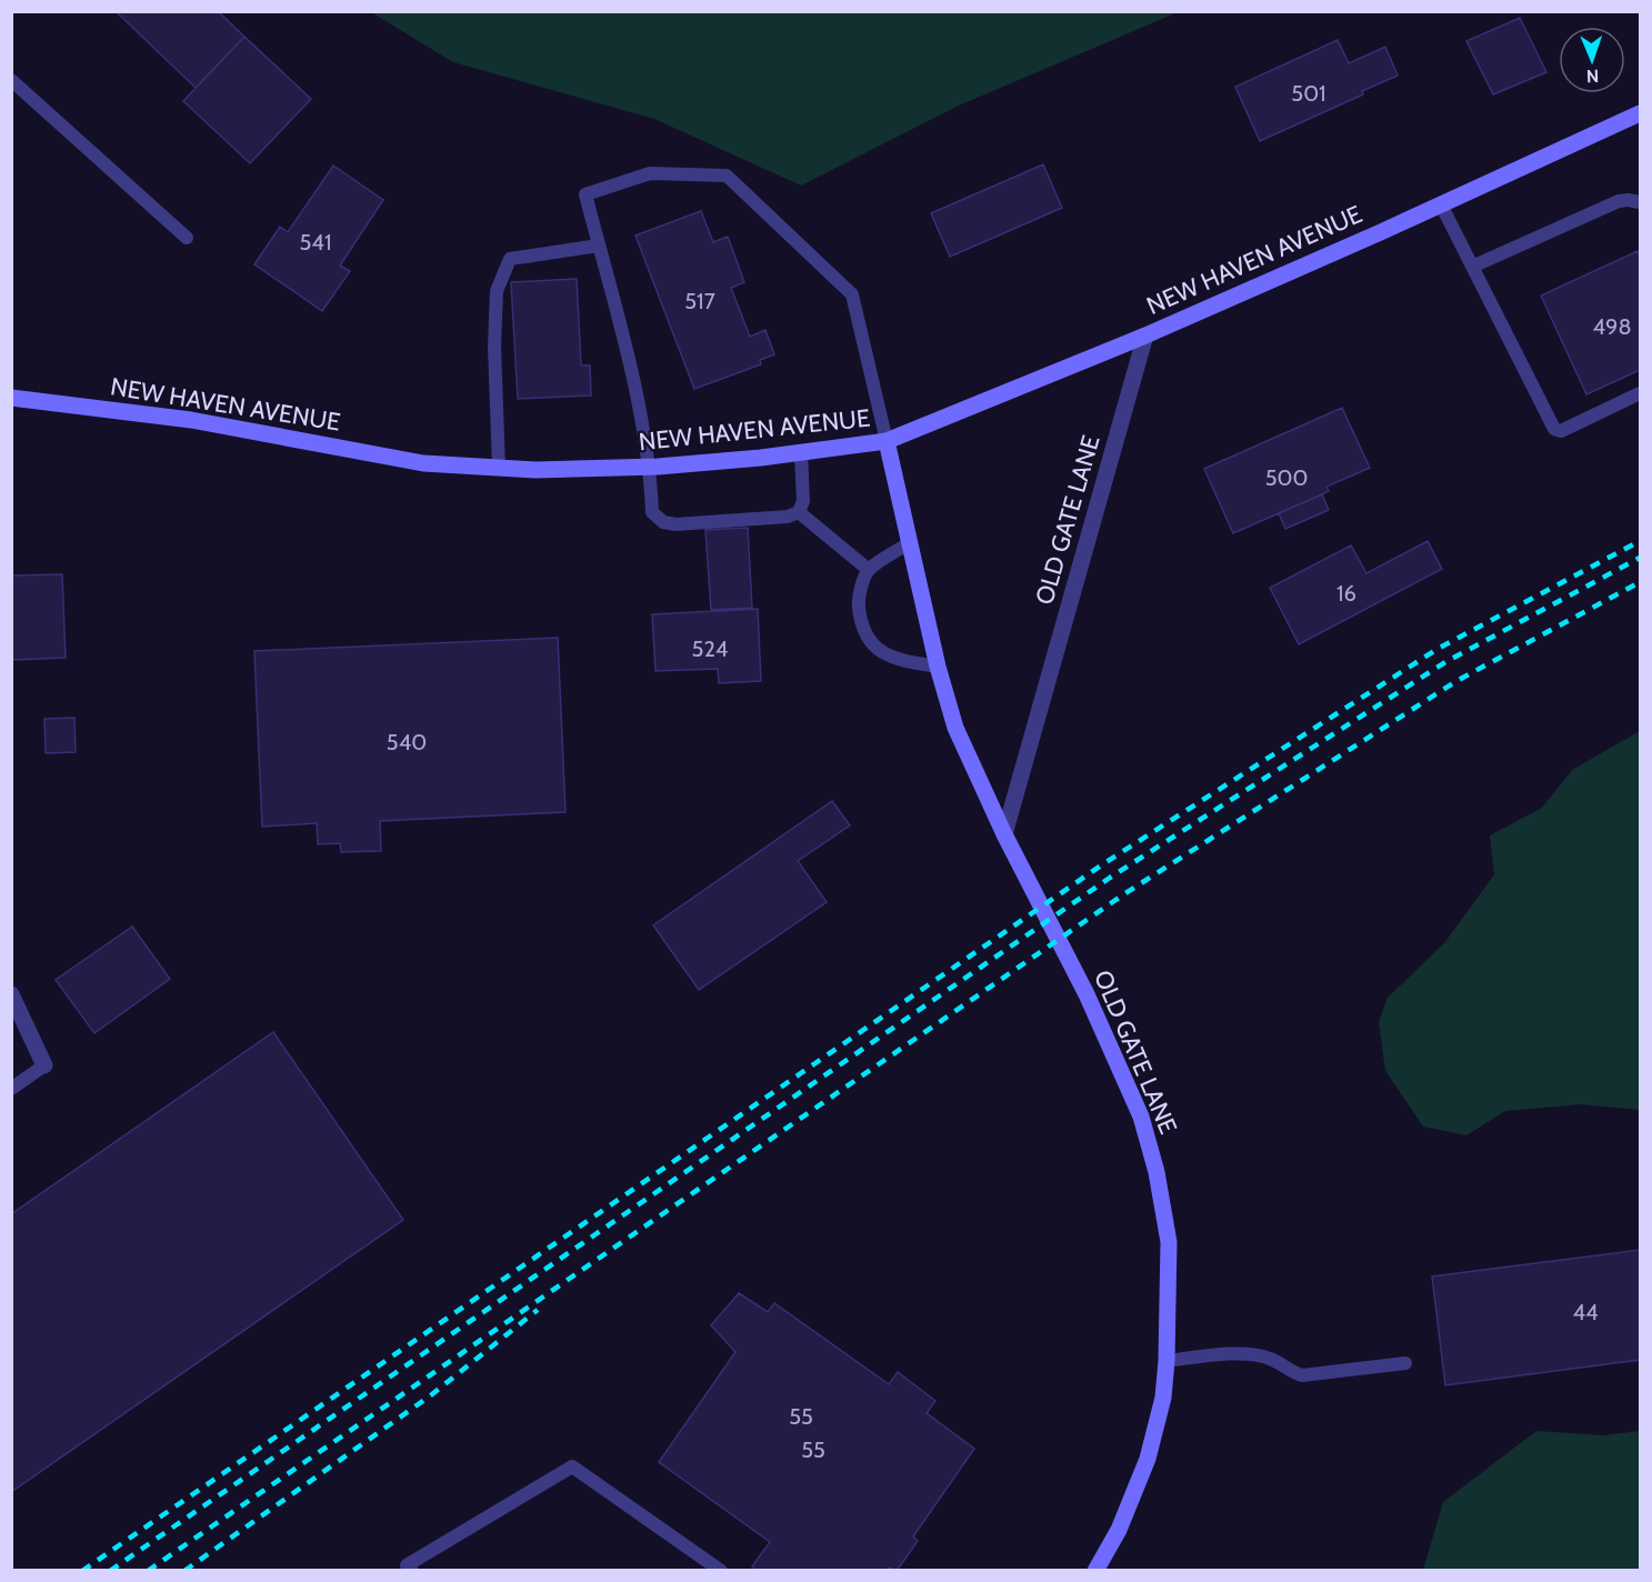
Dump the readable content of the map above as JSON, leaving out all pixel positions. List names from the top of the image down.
{
  "streets": {
    "main road": ["NEW HAVEN AVENUE", "OLD GATE LANE"]
  },
  "crossings": [
    ["NEW HAVEN AVENUE", "OLD GATE LANE"]
  ],
  "house_numbers": [
    "501",
    "541",
    "517",
    "498",
    "500",
    "16",
    "524",
    "540",
    "44",
    "55",
    "55"
  ],
  "north": "bottom"
}
